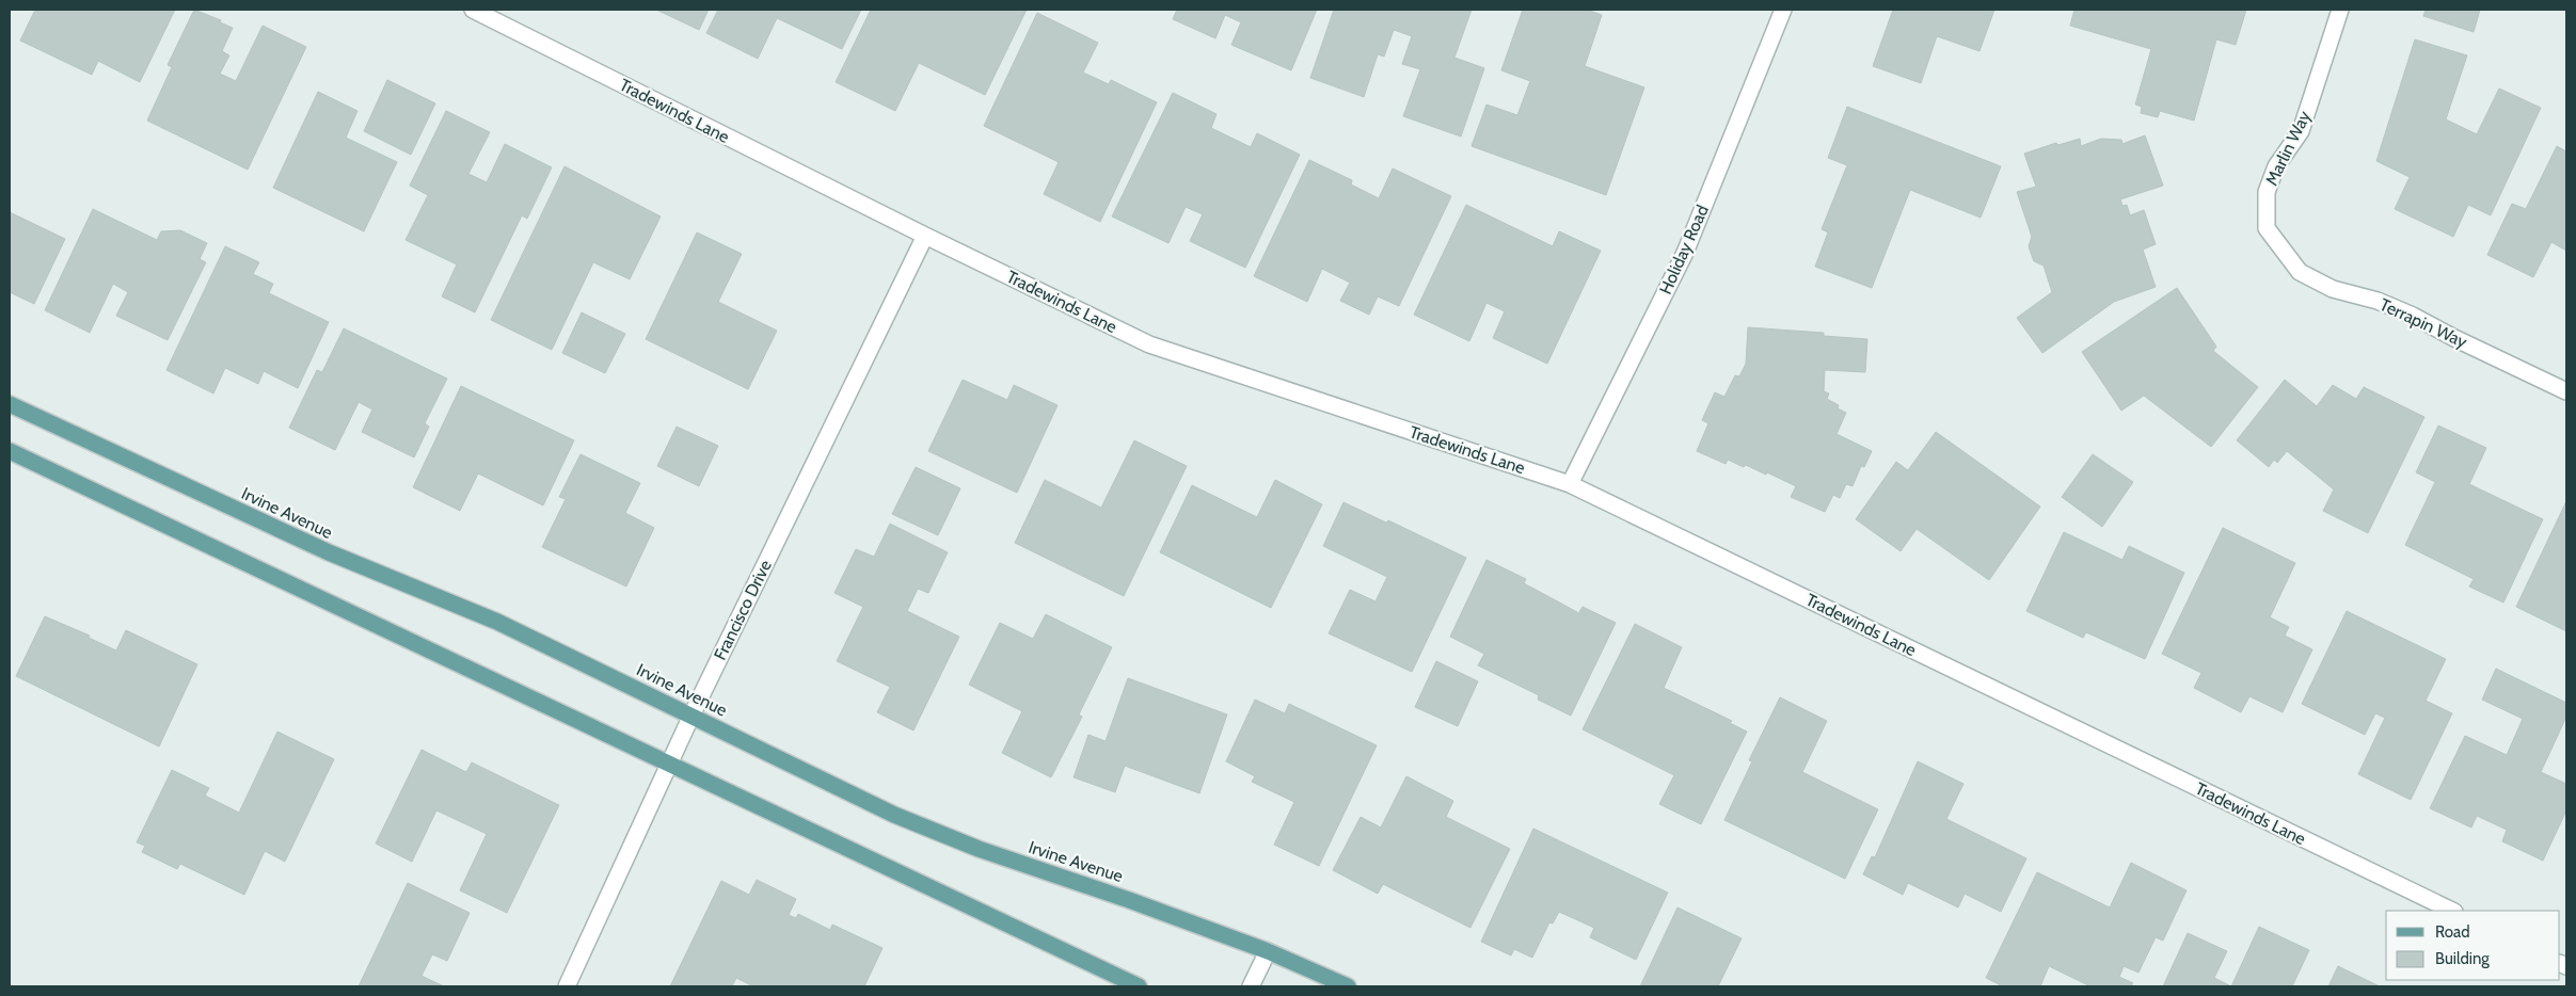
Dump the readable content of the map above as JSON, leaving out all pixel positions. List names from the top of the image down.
{
  "streets": {
    "main road": ["Irvine Avenue"],
    "street": [
      "Tradewinds Lane",
      "Marlin Way",
      "Holiday Road",
      "Terrapin Way",
      "Francisco Drive"
    ]
  },
  "crossings": [
    ["Tradewinds Lane", "Holiday Road"],
    ["Tradewinds Lane", "Francisco Drive"],
    ["Marlin Way", "Terrapin Way"],
    ["Irvine Avenue", "Francisco Drive"]
  ],
  "legend": ["Road", "Building"]
}
